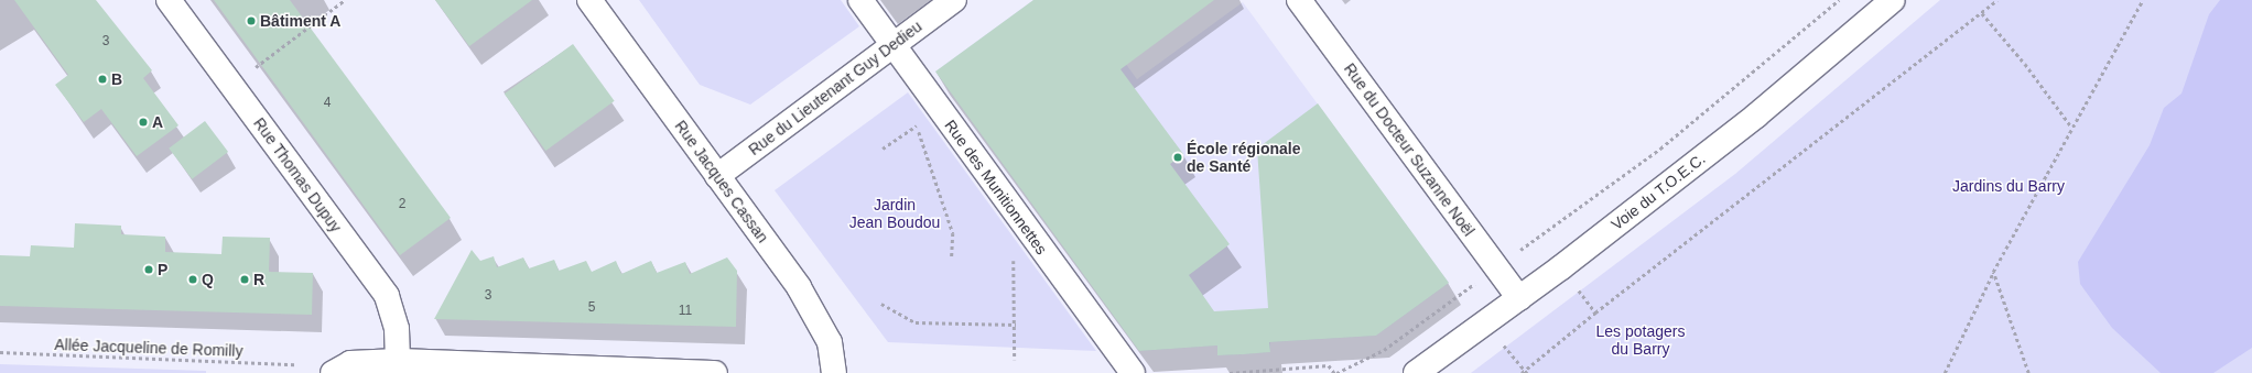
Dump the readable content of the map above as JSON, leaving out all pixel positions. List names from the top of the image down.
{
  "streets": {
    "street": [
      "Rue du Lieutenant Guy Dedieu",
      "Rue du Docteur Suzanne Noël",
      "Rue Thomas Dupuy",
      "Rue Jacques Cassan",
      "Rue des Munitionnettes",
      "Voie du T.O.E.C."
    ],
    "path": ["Allée Jacqueline de Romilly"]
  },
  "crossings": [
    ["Rue du Lieutenant Guy Dedieu", "Rue Jacques Cassan"],
    ["Rue du Lieutenant Guy Dedieu", "Rue des Munitionnettes"],
    ["Rue du Docteur Suzanne Noël", "Voie du T.O.E.C."]
  ],
  "parks": ["Jardins du Barry", "Jardin Jean Boudou", "Les potagers du Barry"],
  "places": [
    "Bâtiment A",
    "B",
    "A",
    "École régionale de Santé",
    "P",
    "Q",
    "R"
  ],
  "house_numbers": [
    "3",
    "4",
    "2",
    "3",
    "5",
    "11"
  ]
}
